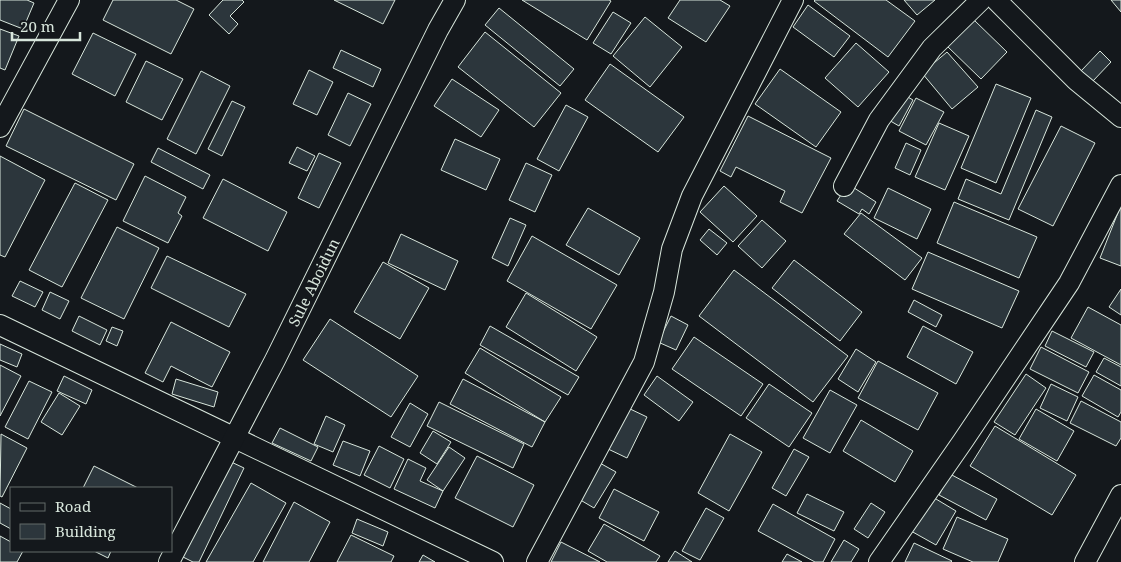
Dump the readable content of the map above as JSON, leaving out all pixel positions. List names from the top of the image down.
{
  "streets": {
    "street": ["Sule Aboidun"]
  },
  "legend": ["Road", "Building"],
  "scale_bar": "20 m"
}
